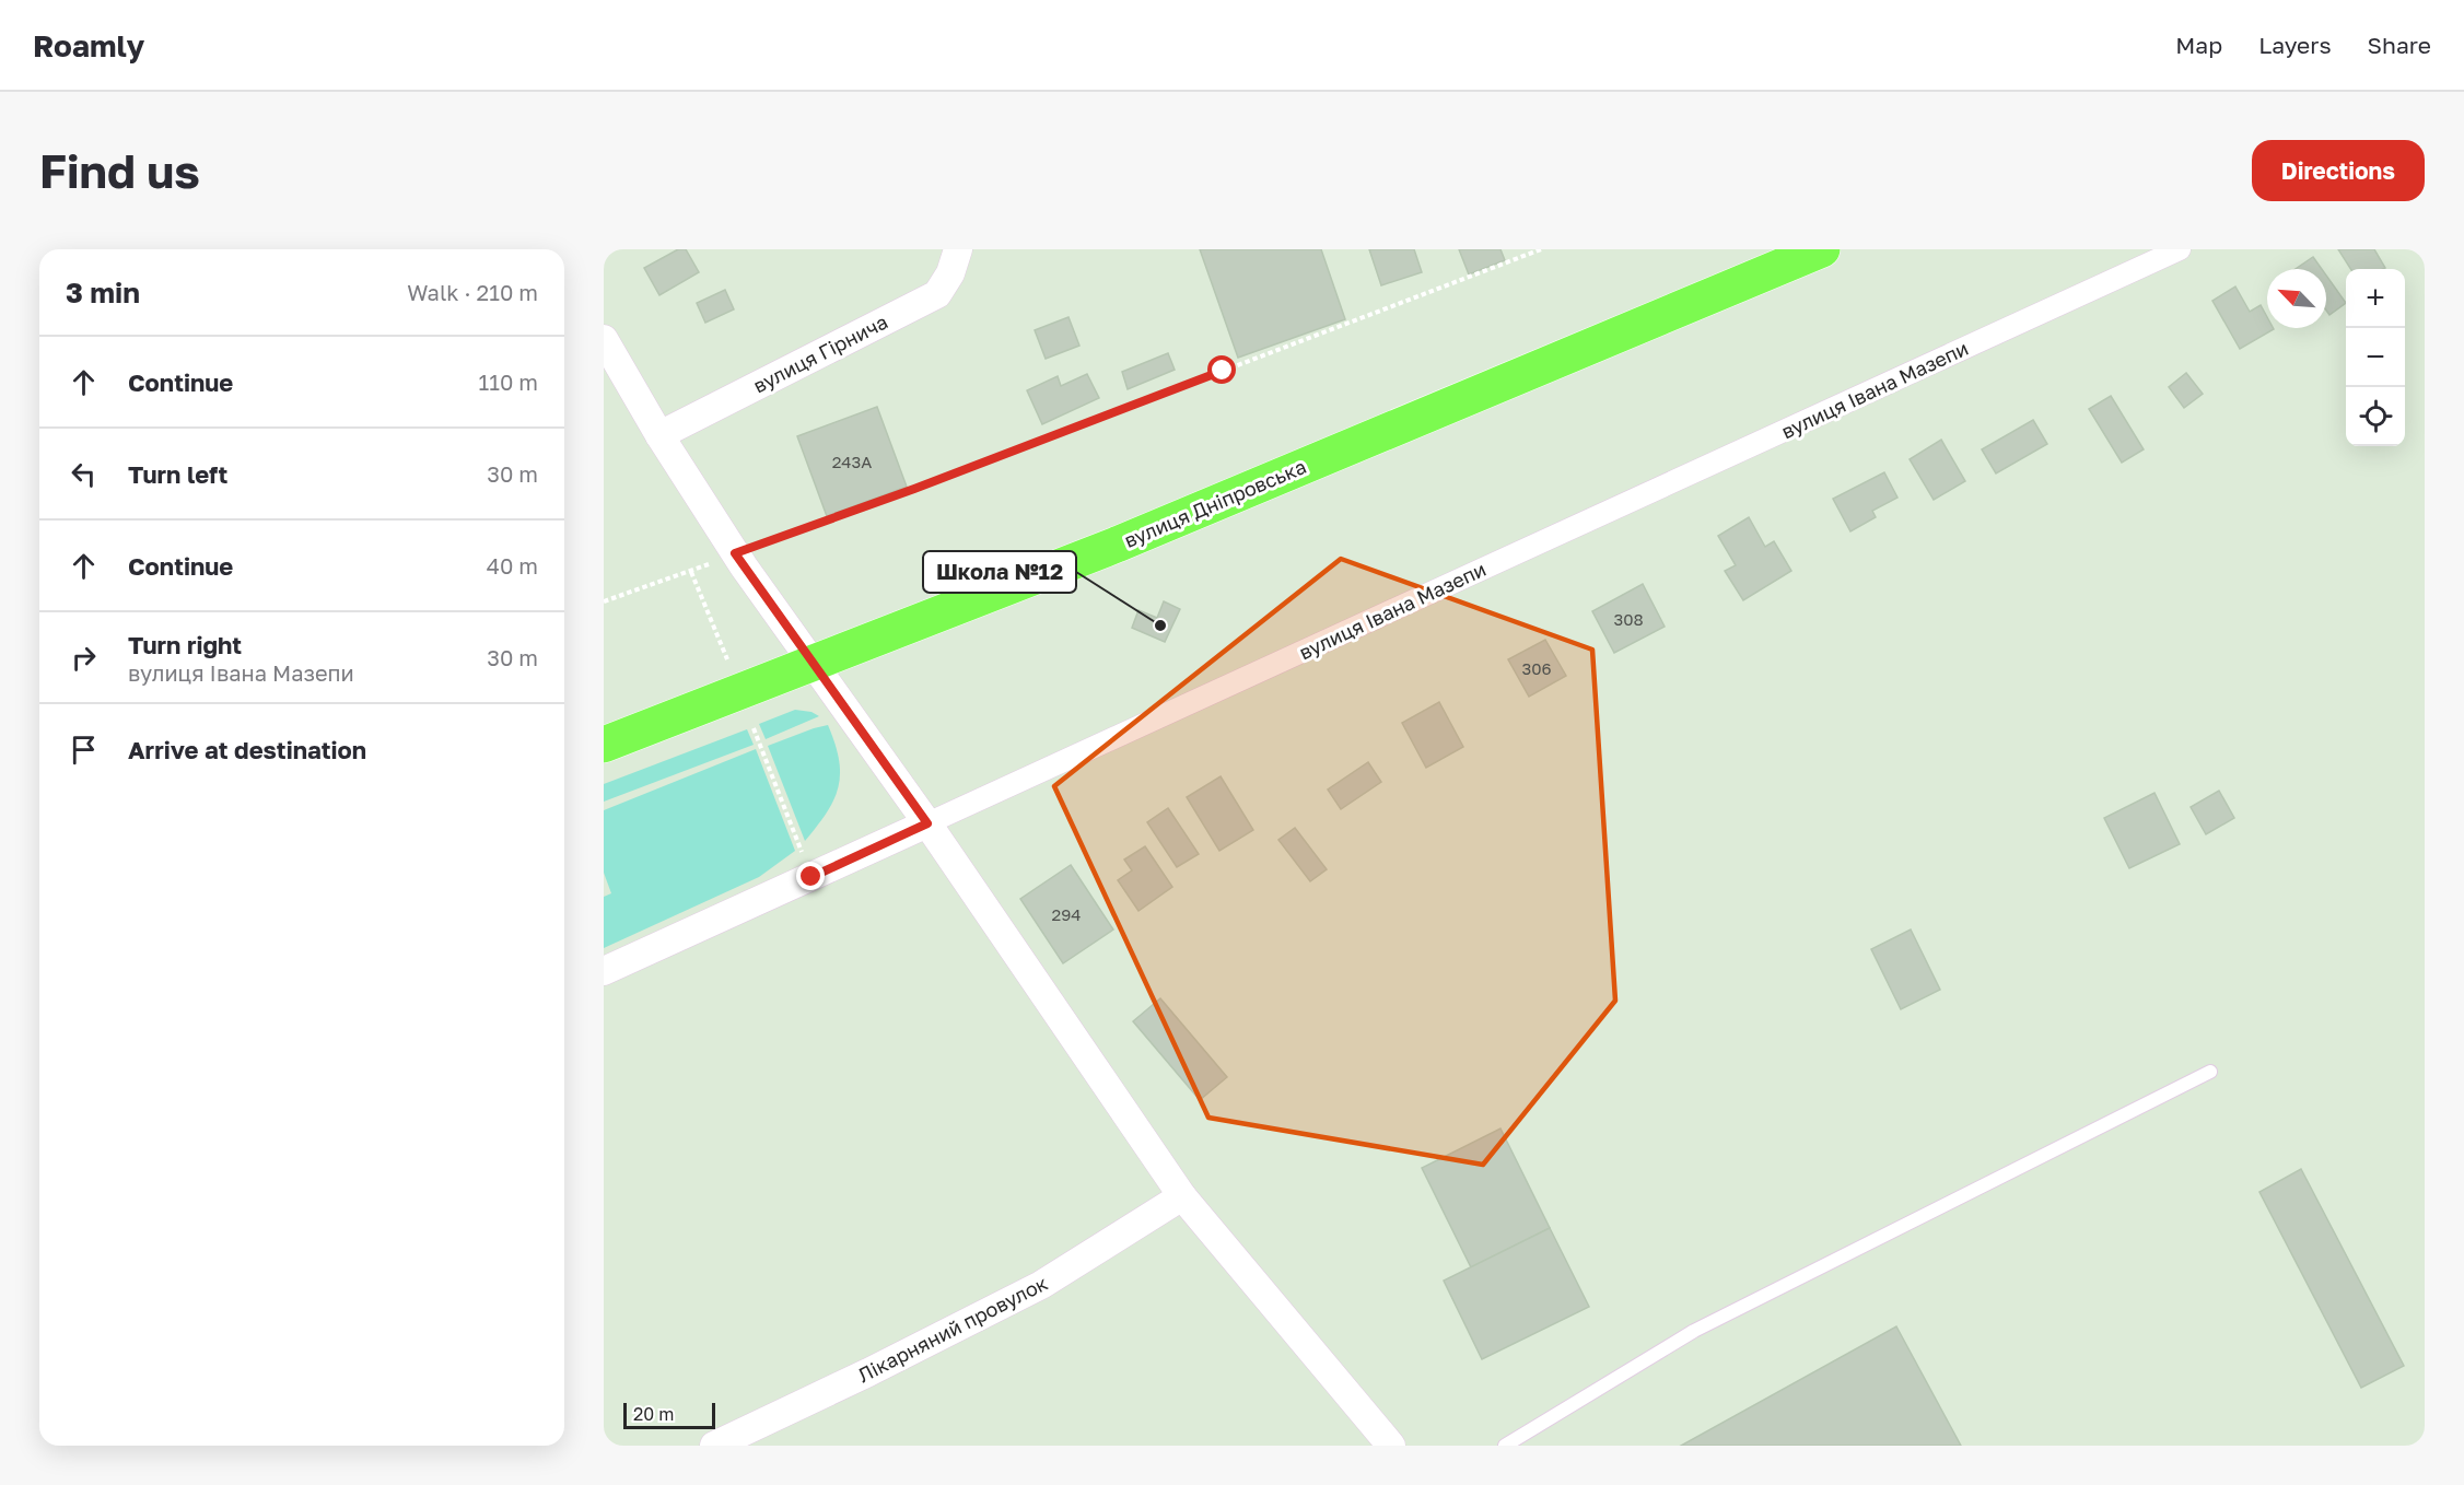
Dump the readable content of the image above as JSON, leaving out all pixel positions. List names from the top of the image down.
{
  "streets": {
    "highway": ["вулиця Дніпровська"],
    "street": ["вулиця Гірнича", "вулиця Івана Мазепи", "Лікарняний провулок"]
  },
  "places": ["Школа №12"],
  "house_numbers": [
    "243А",
    "308",
    "306",
    "294"
  ],
  "scale_bar": "20 m",
  "north": "top left",
  "page": {
    "header": "Roamly",
    "nav": ["Map", "Layers", "Share"],
    "buttons": "Directions",
    "title": "Find us",
    "heading": ["3 min", "Walk · 210 m"],
    "map_buttons": ["+", "−"],
    "list": [
      ["Continue", "110 m"],
      ["Turn left", "30 m"],
      ["Continue", "40 m"],
      ["Turn right", "вулиця Івана Мазепи", "30 m"],
      "Arrive at destination"
    ],
    "scale": "20 m"
  }
}
